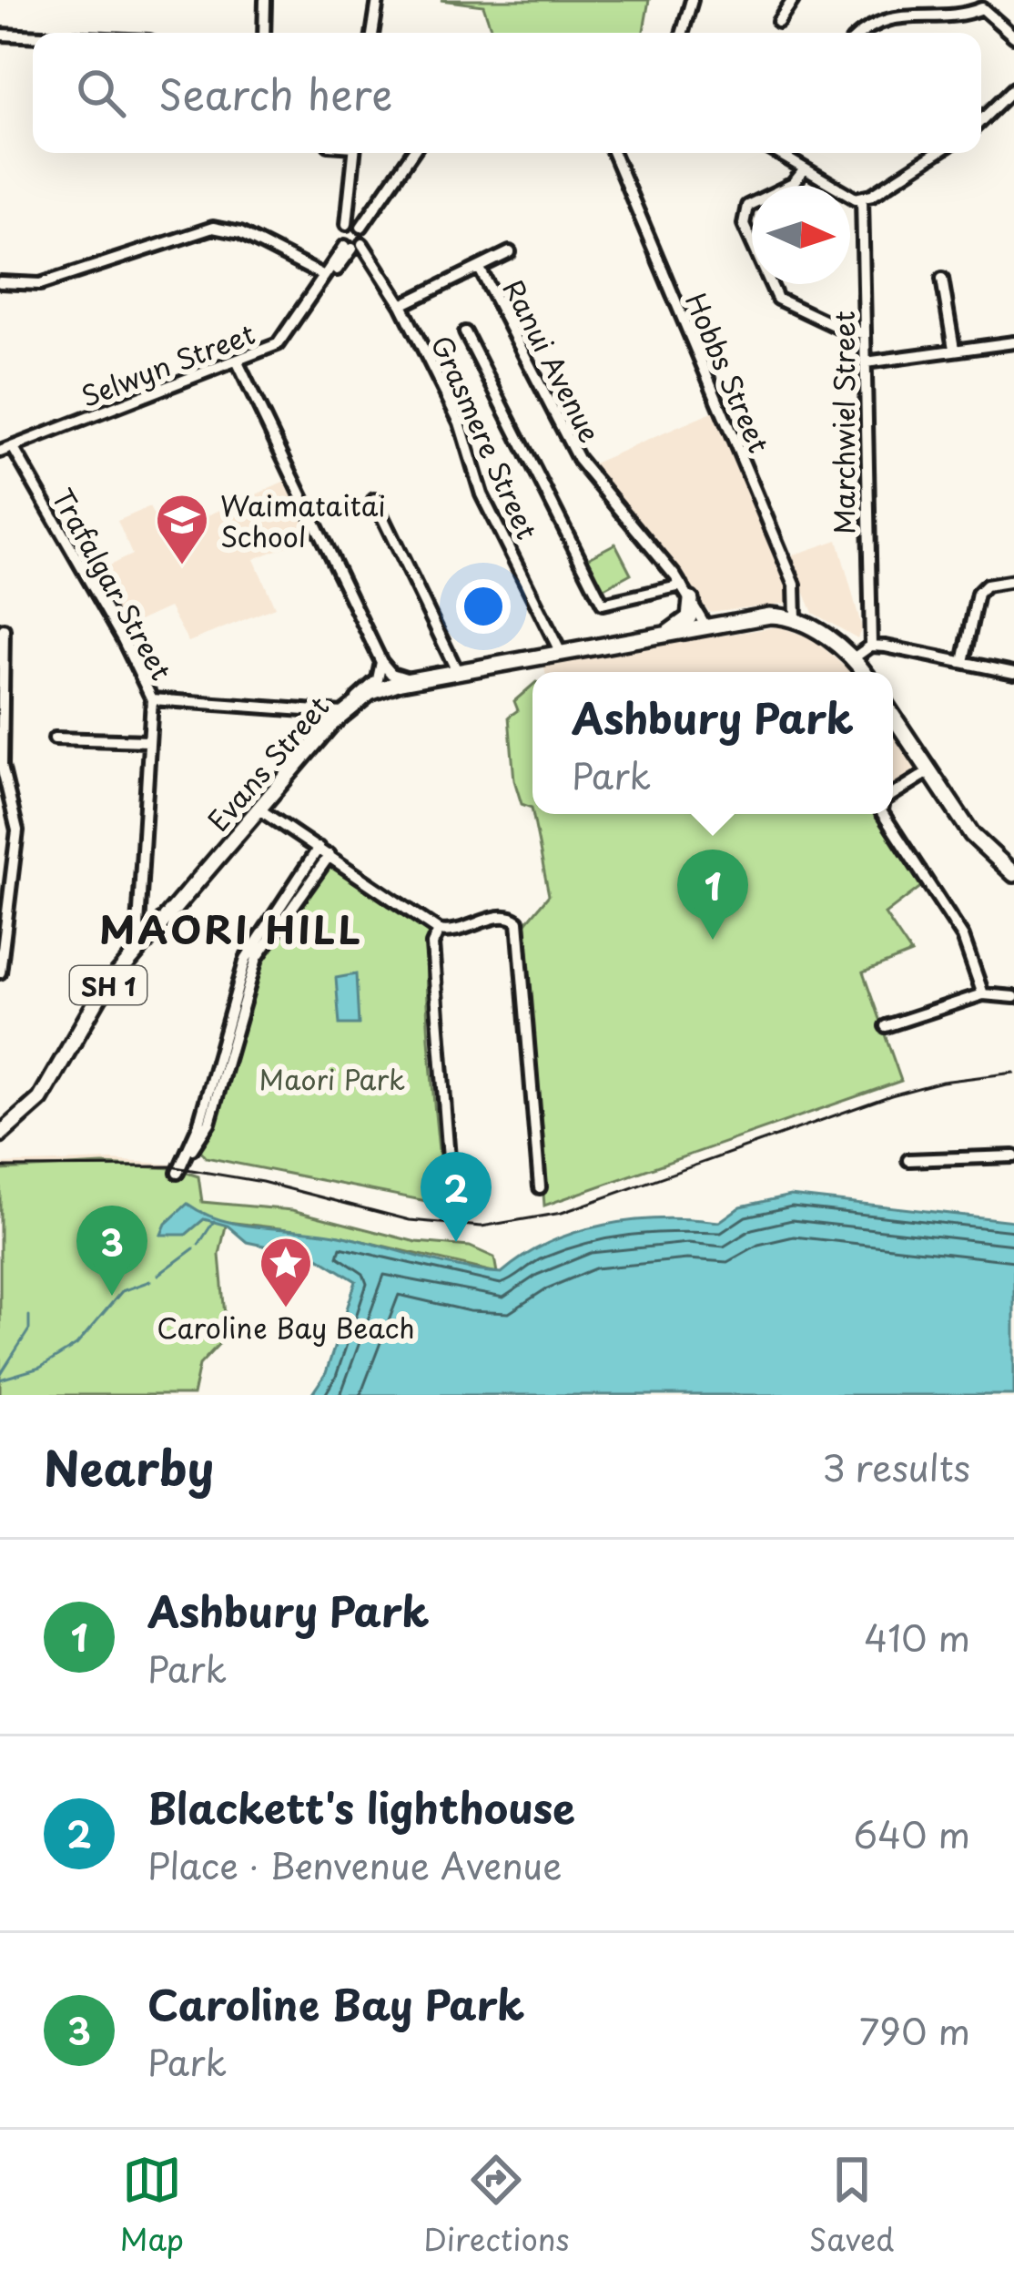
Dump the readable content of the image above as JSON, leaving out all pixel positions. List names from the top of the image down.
{
  "streets": {
    "highway": ["Evans Street", "SH 1"],
    "street": [
      "Ranui Avenue",
      "Selwyn Street",
      "Hobbs Street",
      "Marchwiel Street",
      "Grasmere Street",
      "Trafalgar Street"
    ]
  },
  "crossings": [
    ["Ranui Avenue", "Evans Street"],
    ["Selwyn Street", "Grasmere Street"],
    ["Selwyn Street", "Trafalgar Street"],
    ["Hobbs Street", "Evans Street"],
    ["Grasmere Street", "Evans Street"],
    ["Trafalgar Street", "Evans Street"]
  ],
  "districts": ["MAORI HILL"],
  "parks": ["Maori Park"],
  "places": {
    "school or university": ["Waimataitai School"],
    "place": ["Caroline Bay Beach"]
  },
  "north": "right",
  "page": {
    "search": "Search here",
    "popup": ["Ashbury Park", "Park"],
    "pins": ["1", "2", "3"],
    "heading": ["Nearby", "3 results"],
    "list": [
      {
        "mark": "1",
        "name": "Ashbury Park",
        "note": "Park",
        "value": "410 m"
      },
      {
        "mark": "2",
        "name": "Blackett's lighthouse",
        "note": "Place · Benvenue Avenue",
        "value": "640 m"
      },
      {
        "mark": "3",
        "name": "Caroline Bay Park",
        "note": "Park",
        "value": "790 m"
      }
    ],
    "nav": ["Map", "Directions", "Saved"]
  }
}
